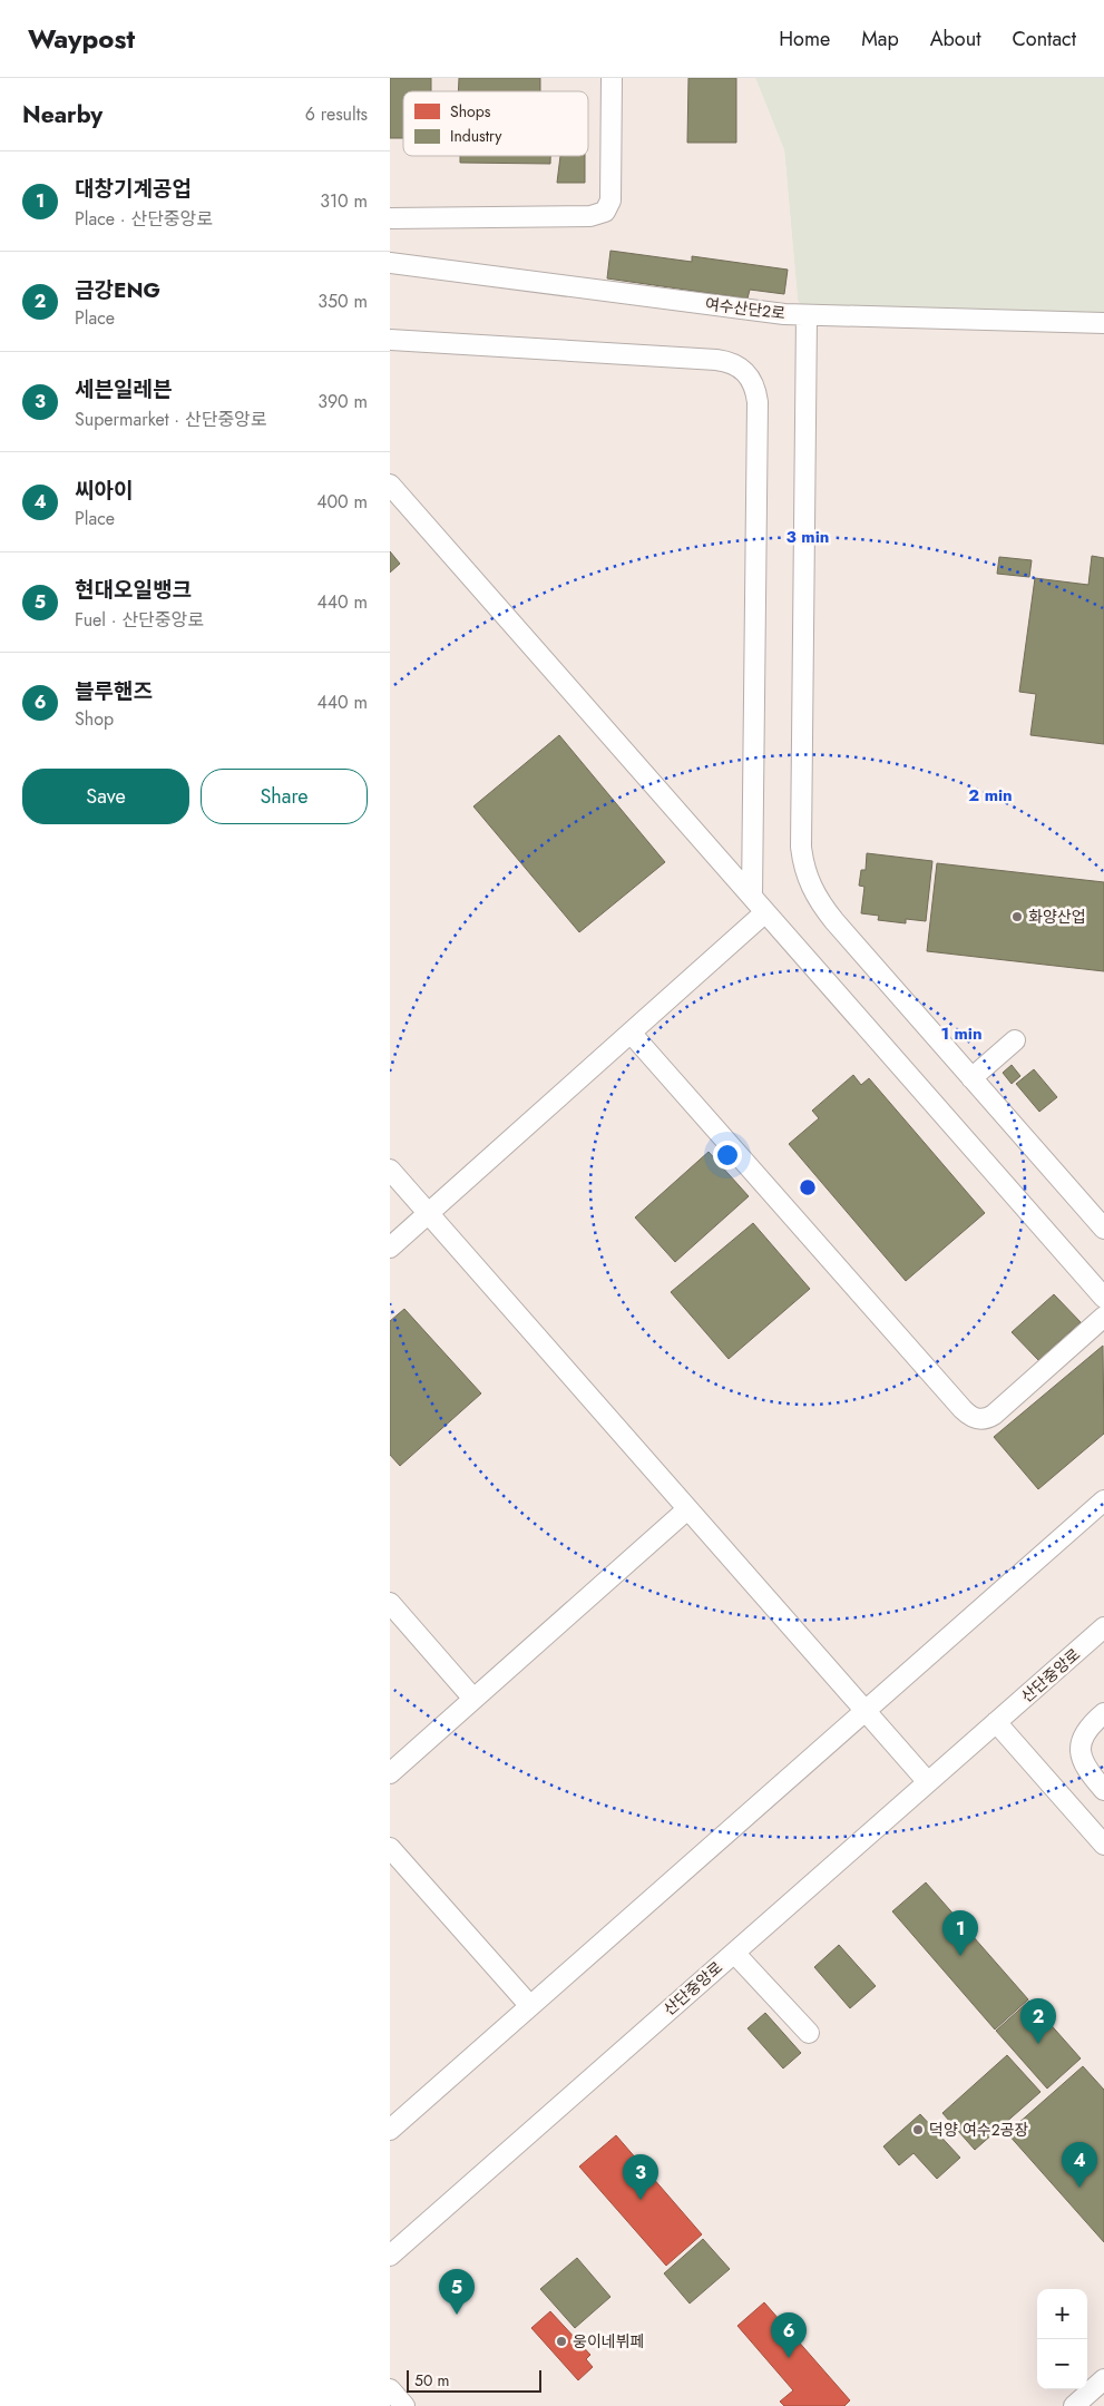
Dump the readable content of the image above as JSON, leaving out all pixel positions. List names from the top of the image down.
{
  "streets": {
    "street": ["여수산단2로", "산단중앙로"]
  },
  "places": ["화양산업", "덕양 여수2공장", "웅이네뷔페"],
  "legend": ["Shops", "Industry"],
  "scale_bar": "50 m",
  "page": {
    "header": "Waypost",
    "nav": [
      "Home",
      "Map",
      "About",
      "Contact"
    ],
    "heading": ["Nearby", "6 results"],
    "list": [
      {
        "mark": "1",
        "name": "대창기계공업",
        "note": "Place · 산단중앙로",
        "value": "310 m"
      },
      {
        "mark": "2",
        "name": "금강ENG",
        "note": "Place",
        "value": "350 m"
      },
      {
        "mark": "3",
        "name": "세븐일레븐",
        "note": "Supermarket · 산단중앙로",
        "value": "390 m"
      },
      {
        "mark": "4",
        "name": "씨아이",
        "note": "Place",
        "value": "400 m"
      },
      {
        "mark": "5",
        "name": "현대오일뱅크",
        "note": "Fuel · 산단중앙로",
        "value": "440 m"
      },
      {
        "mark": "6",
        "name": "블루핸즈",
        "note": "Shop",
        "value": "440 m"
      }
    ],
    "buttons": ["Save", "Share"],
    "pins": [
      "1",
      "2",
      "4",
      "3",
      "5",
      "6"
    ],
    "map_buttons": ["+", "−"],
    "scale": "50 m"
  },
  "rings": ["3 min", "2 min", "1 min"]
}
